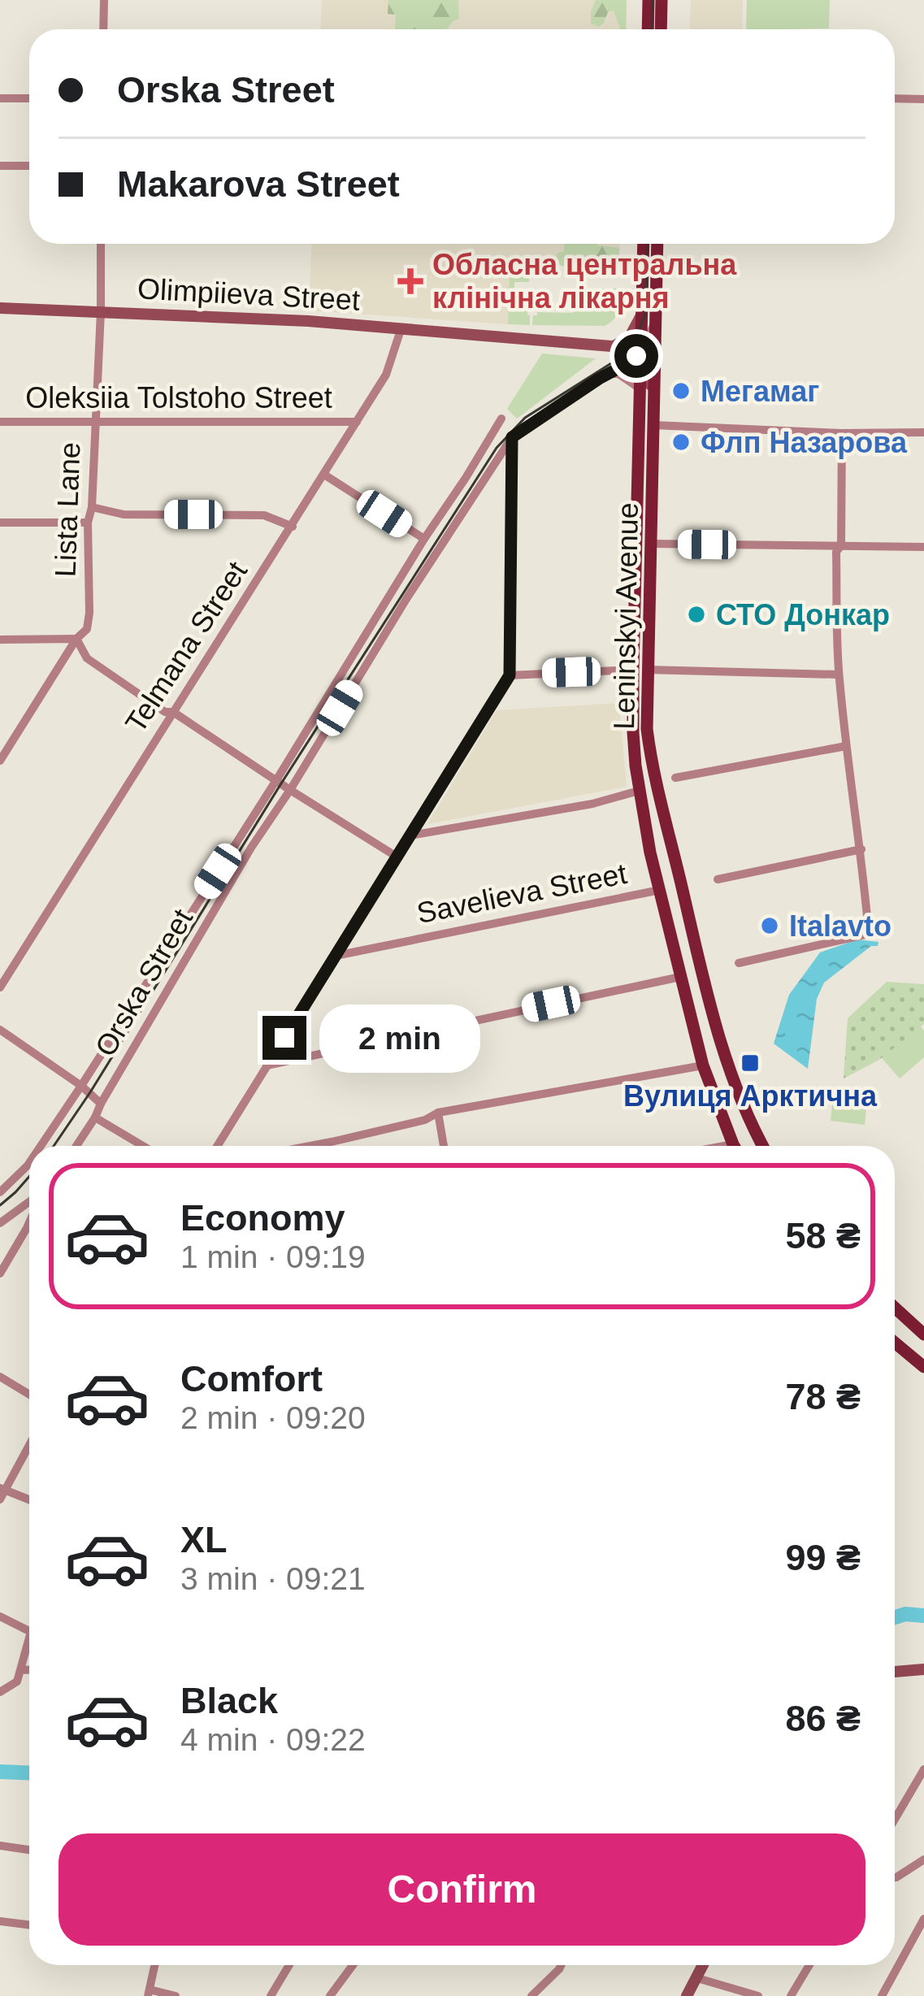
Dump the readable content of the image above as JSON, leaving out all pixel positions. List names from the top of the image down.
{
  "streets": {
    "main road": ["Olimpiieva Street", "Leninskyi Avenue"],
    "street": [
      "Oleksiia Tolstoho Street",
      "Lista Lane",
      "Telmana Street",
      "Savelieva Street",
      "Orska Street"
    ]
  },
  "crossings": [
    ["Olimpiieva Street", "Lista Lane"],
    ["Olimpiieva Street", "Telmana Street"],
    ["Oleksiia Tolstoho Street", "Lista Lane"],
    ["Oleksiia Tolstoho Street", "Telmana Street"],
    ["Leninskyi Avenue", "Savelieva Street"],
    ["Leninskyi Avenue", "Orska Street"]
  ],
  "places": {
    "health": ["Обласна центральна клінічна лікарня"],
    "other": [
      "Мегамаг",
      "Флп Назарова",
      "СТО Донкар",
      "Italavto"
    ],
    "transit": ["Вулиця Арктична"]
  },
  "page": {
    "banner": ["Orska Street", "Makarova Street"],
    "bubble": "2 min",
    "list": [
      {
        "name": "Economy",
        "note": "1 min · 09:19",
        "value": "58 ₴"
      },
      {
        "name": "Comfort",
        "note": "2 min · 09:20",
        "value": "78 ₴"
      },
      {
        "name": "XL",
        "note": "3 min · 09:21",
        "value": "99 ₴"
      },
      {
        "name": "Black",
        "note": "4 min · 09:22",
        "value": "86 ₴"
      }
    ],
    "buttons": "Confirm"
  }
}
